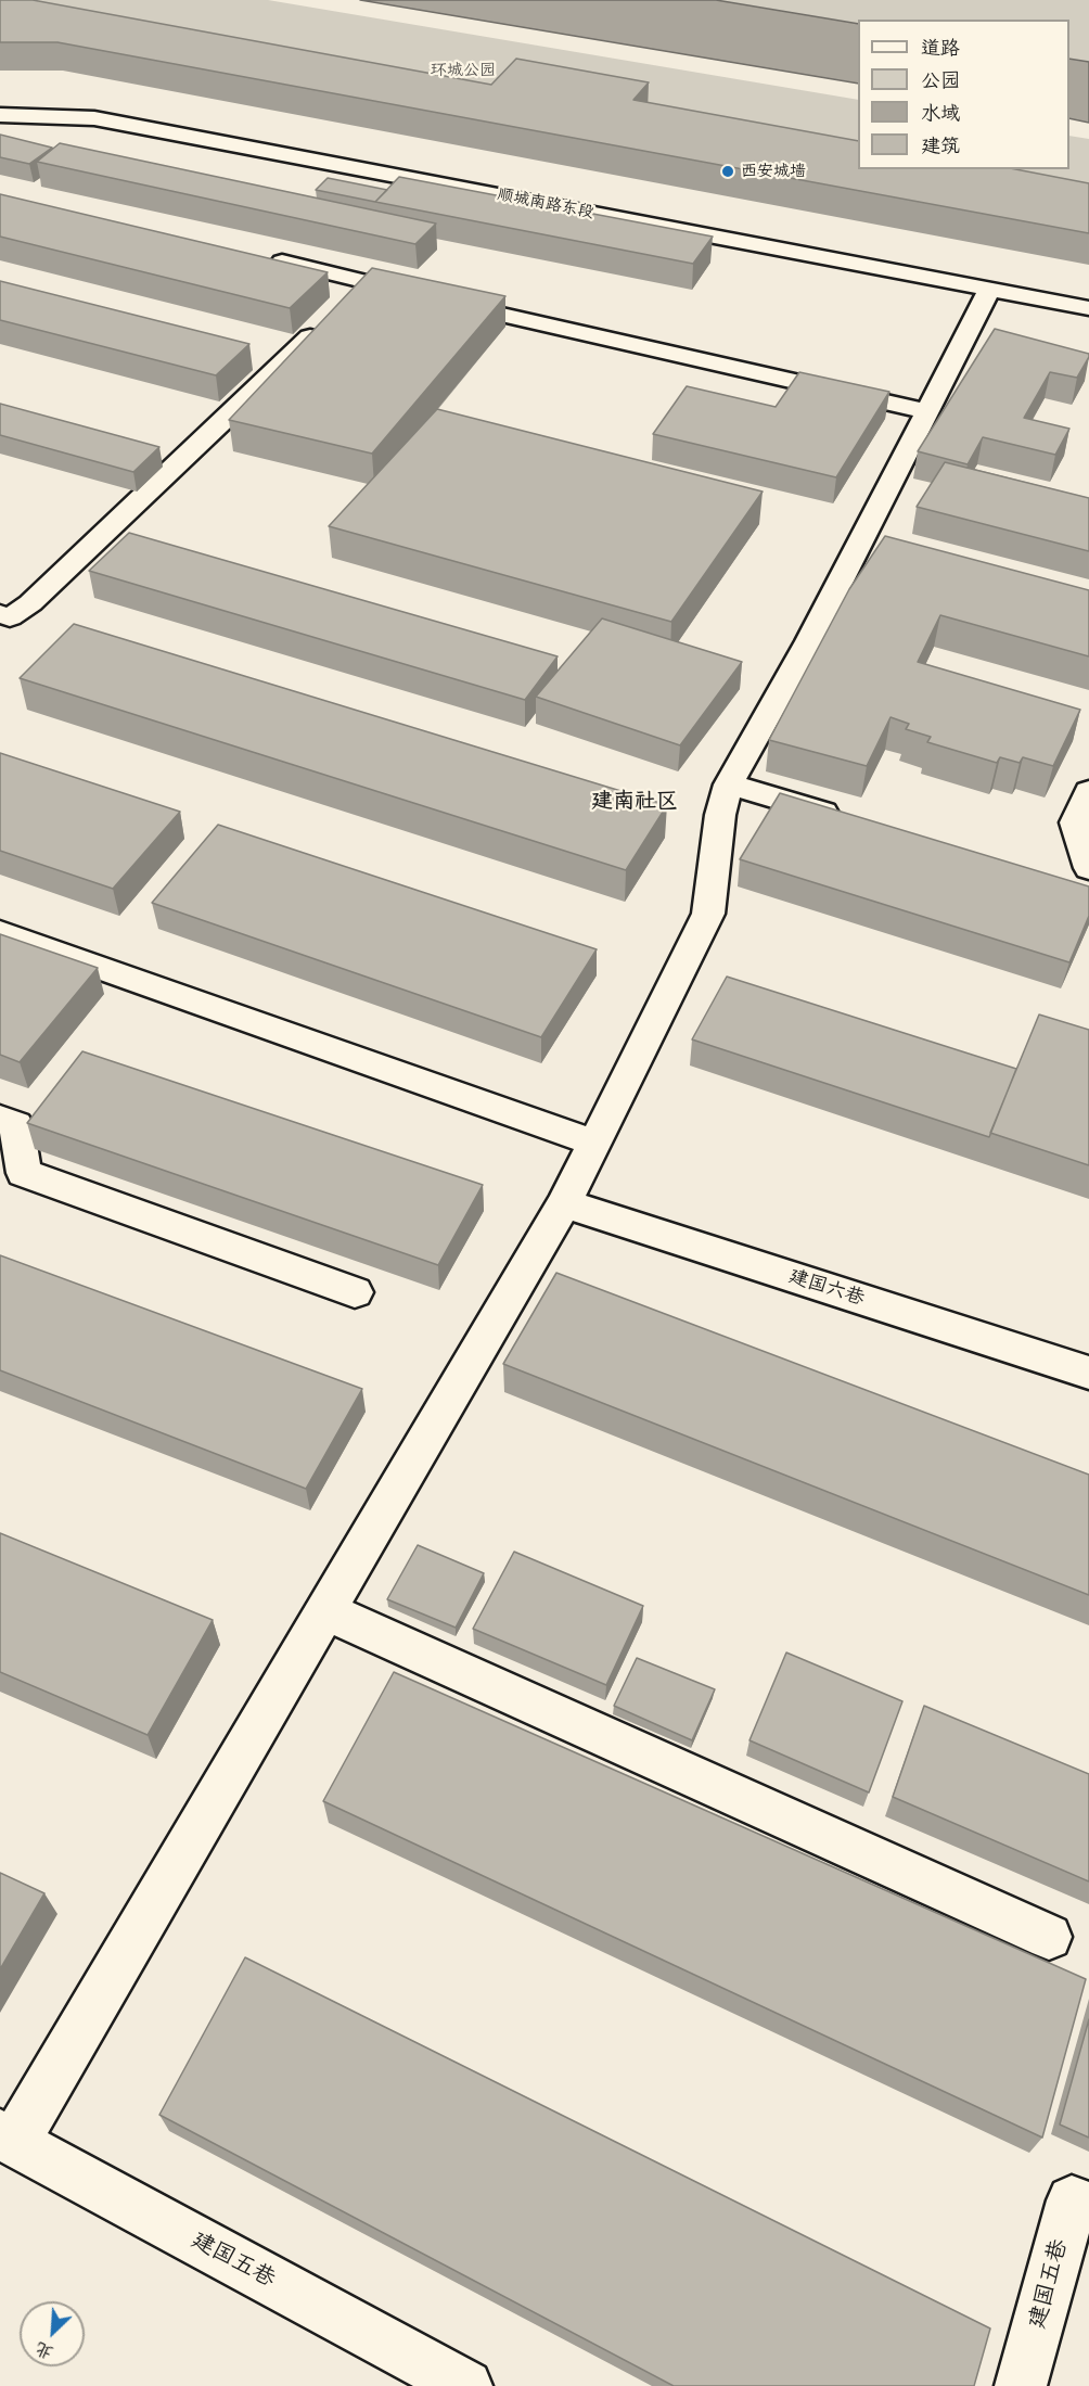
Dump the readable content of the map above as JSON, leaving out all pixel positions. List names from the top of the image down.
{
  "streets": {
    "street": ["顺城南路东段", "建国六巷", "建国五巷"]
  },
  "districts": ["建南社区"],
  "parks": ["环城公园"],
  "places": ["西安城墙"],
  "legend": [
    "道路",
    "公园",
    "水域",
    "建筑"
  ],
  "north": "bottom left"
}
